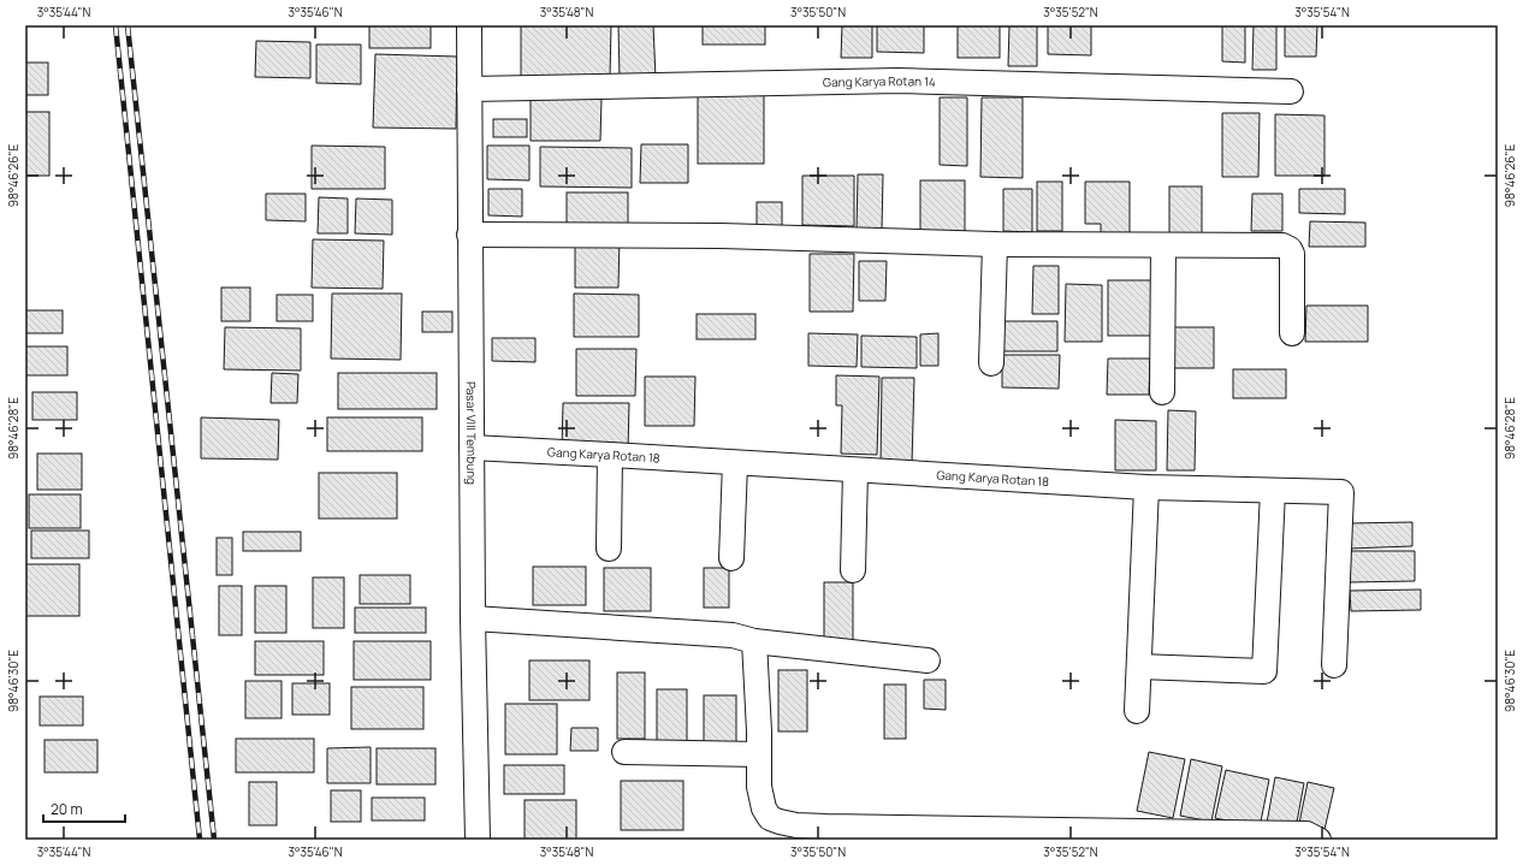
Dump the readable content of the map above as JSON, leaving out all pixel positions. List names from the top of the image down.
{
  "streets": {
    "street": ["Gang Karya Rotan 14", "Pasar VIII Tembung", "Gang Karya Rotan 18"]
  },
  "crossings": [
    ["Gang Karya Rotan 14", "Pasar VIII Tembung"],
    ["Pasar VIII Tembung", "Gang Karya Rotan 18"]
  ],
  "scale_bar": "20 m",
  "coordinates": [
    "3°35'44\"N",
    "3°35'46\"N",
    "3°35'48\"N",
    "3°35'50\"N",
    "3°35'52\"N",
    "3°35'54\"N",
    "98°46'26\"E",
    "98°46'28\"E",
    "98°46'30\"E"
  ]
}
